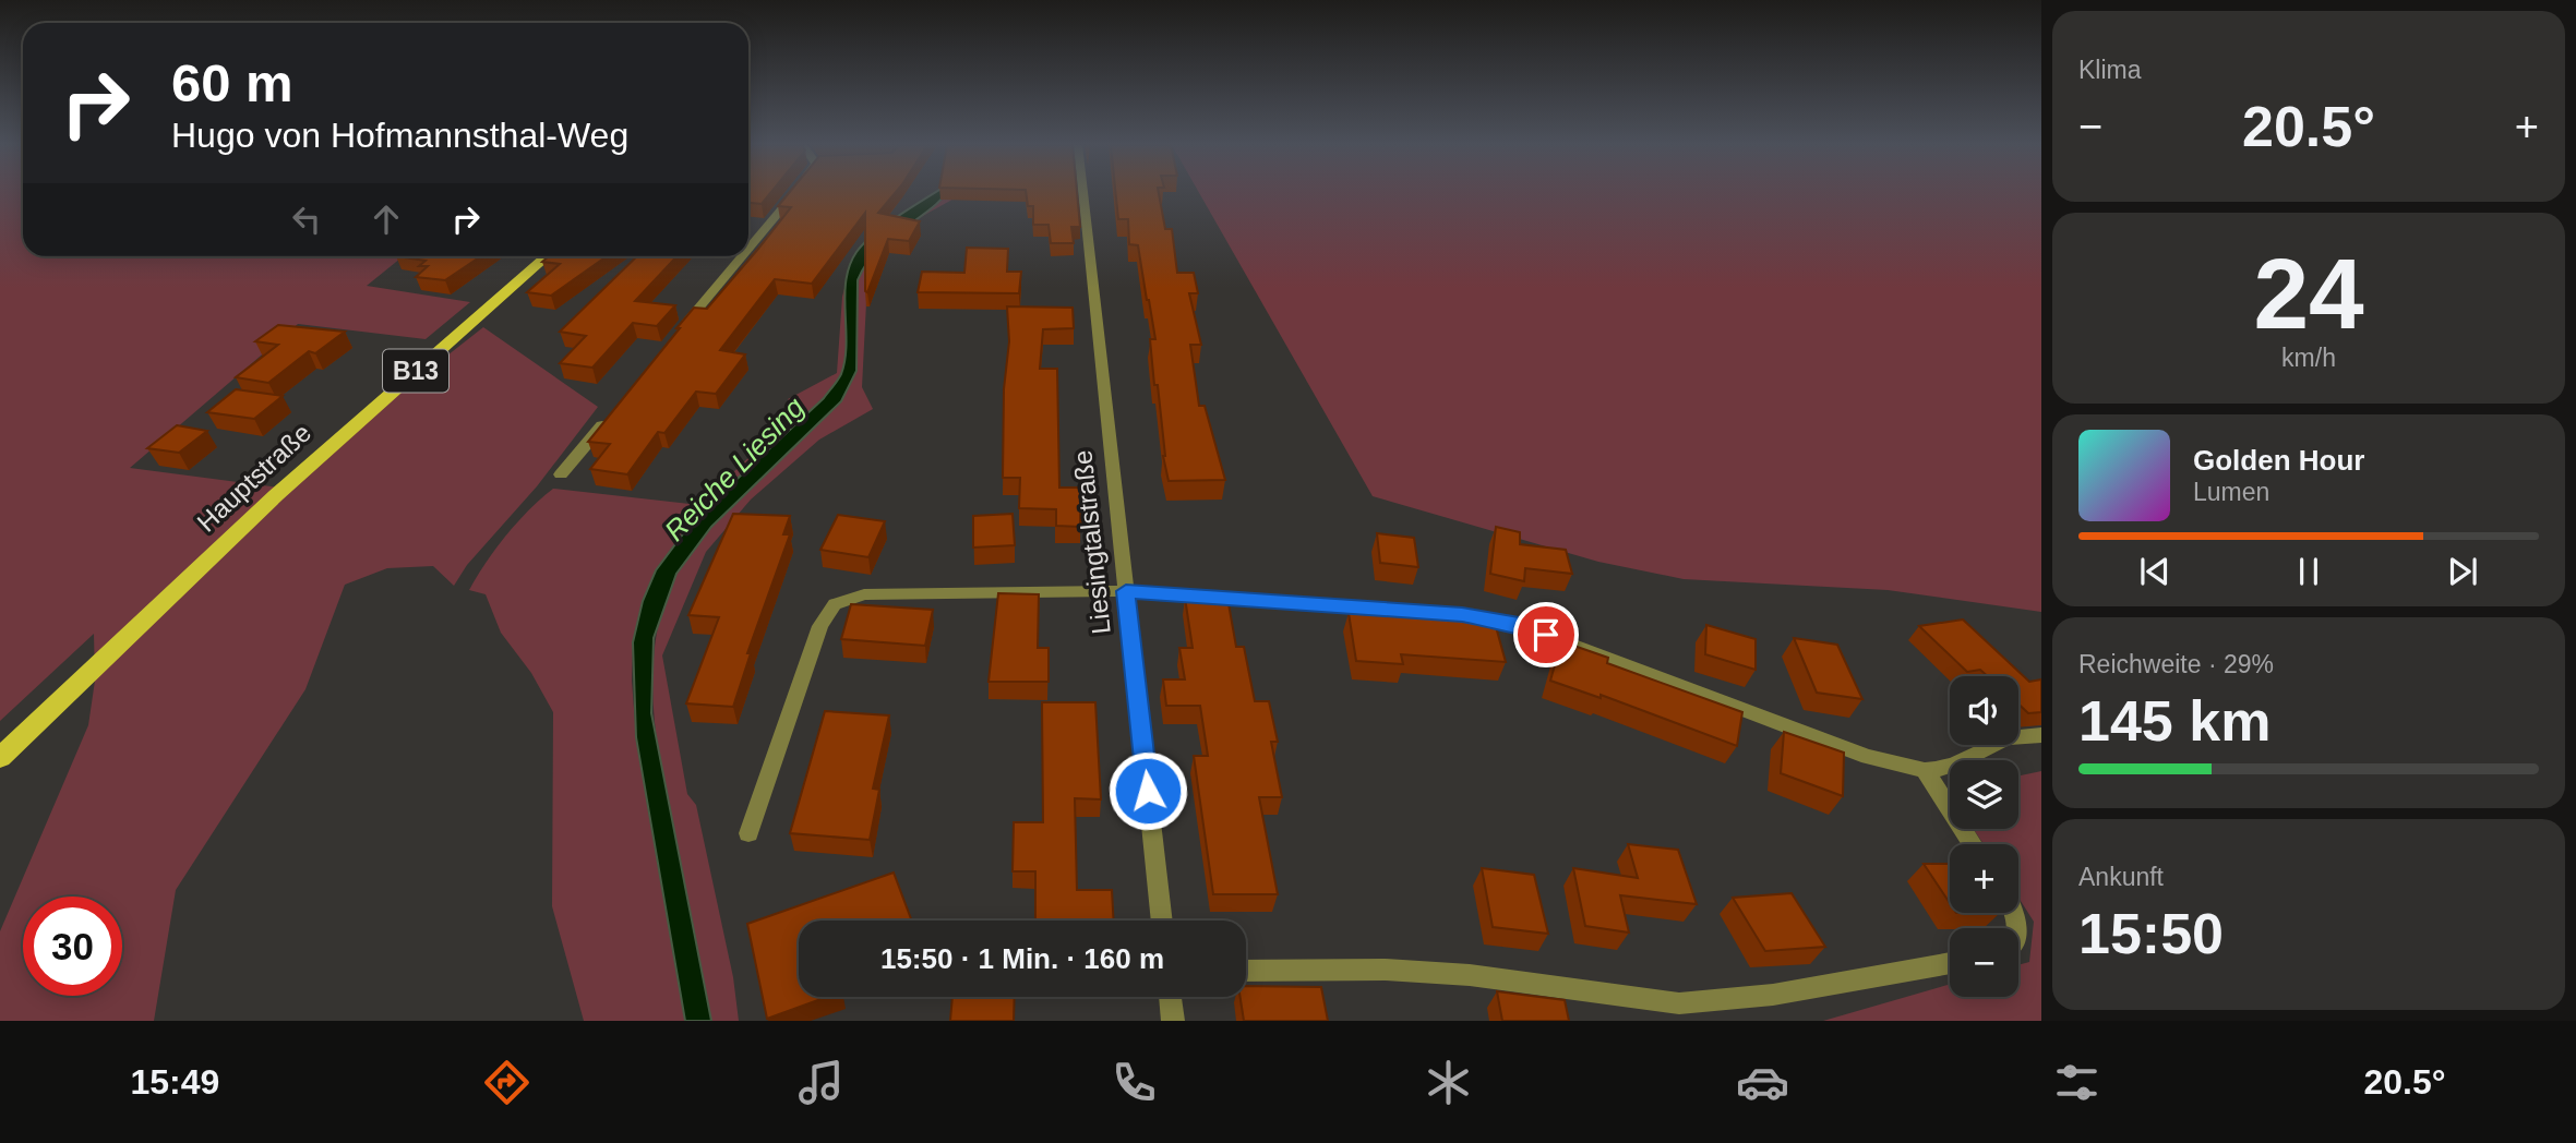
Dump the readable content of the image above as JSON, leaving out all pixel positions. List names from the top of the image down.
{
  "streets": {
    "main road": ["B13", "Hauptstraße"],
    "street": ["Liesingtalstraße"]
  },
  "water": ["Reiche Liesing"],
  "page": {
    "tile": [
      "Klima",
      ["24", "km/h"],
      ["Reichweite · 29%", "145 km"],
      ["Ankunft", "15:50"]
    ],
    "turn": ["60 m", "Hugo von Hofmannsthal-Weg"],
    "heat": ["−", "20.5°", "+"],
    "song": ["Golden Hour", "Lumen"],
    "map_buttons": ["+", "−"],
    "limit": "30",
    "trip": "15:50 · 1 Min. · 160 m",
    "tabs": ["15:49", "20.5°"]
  }
}
